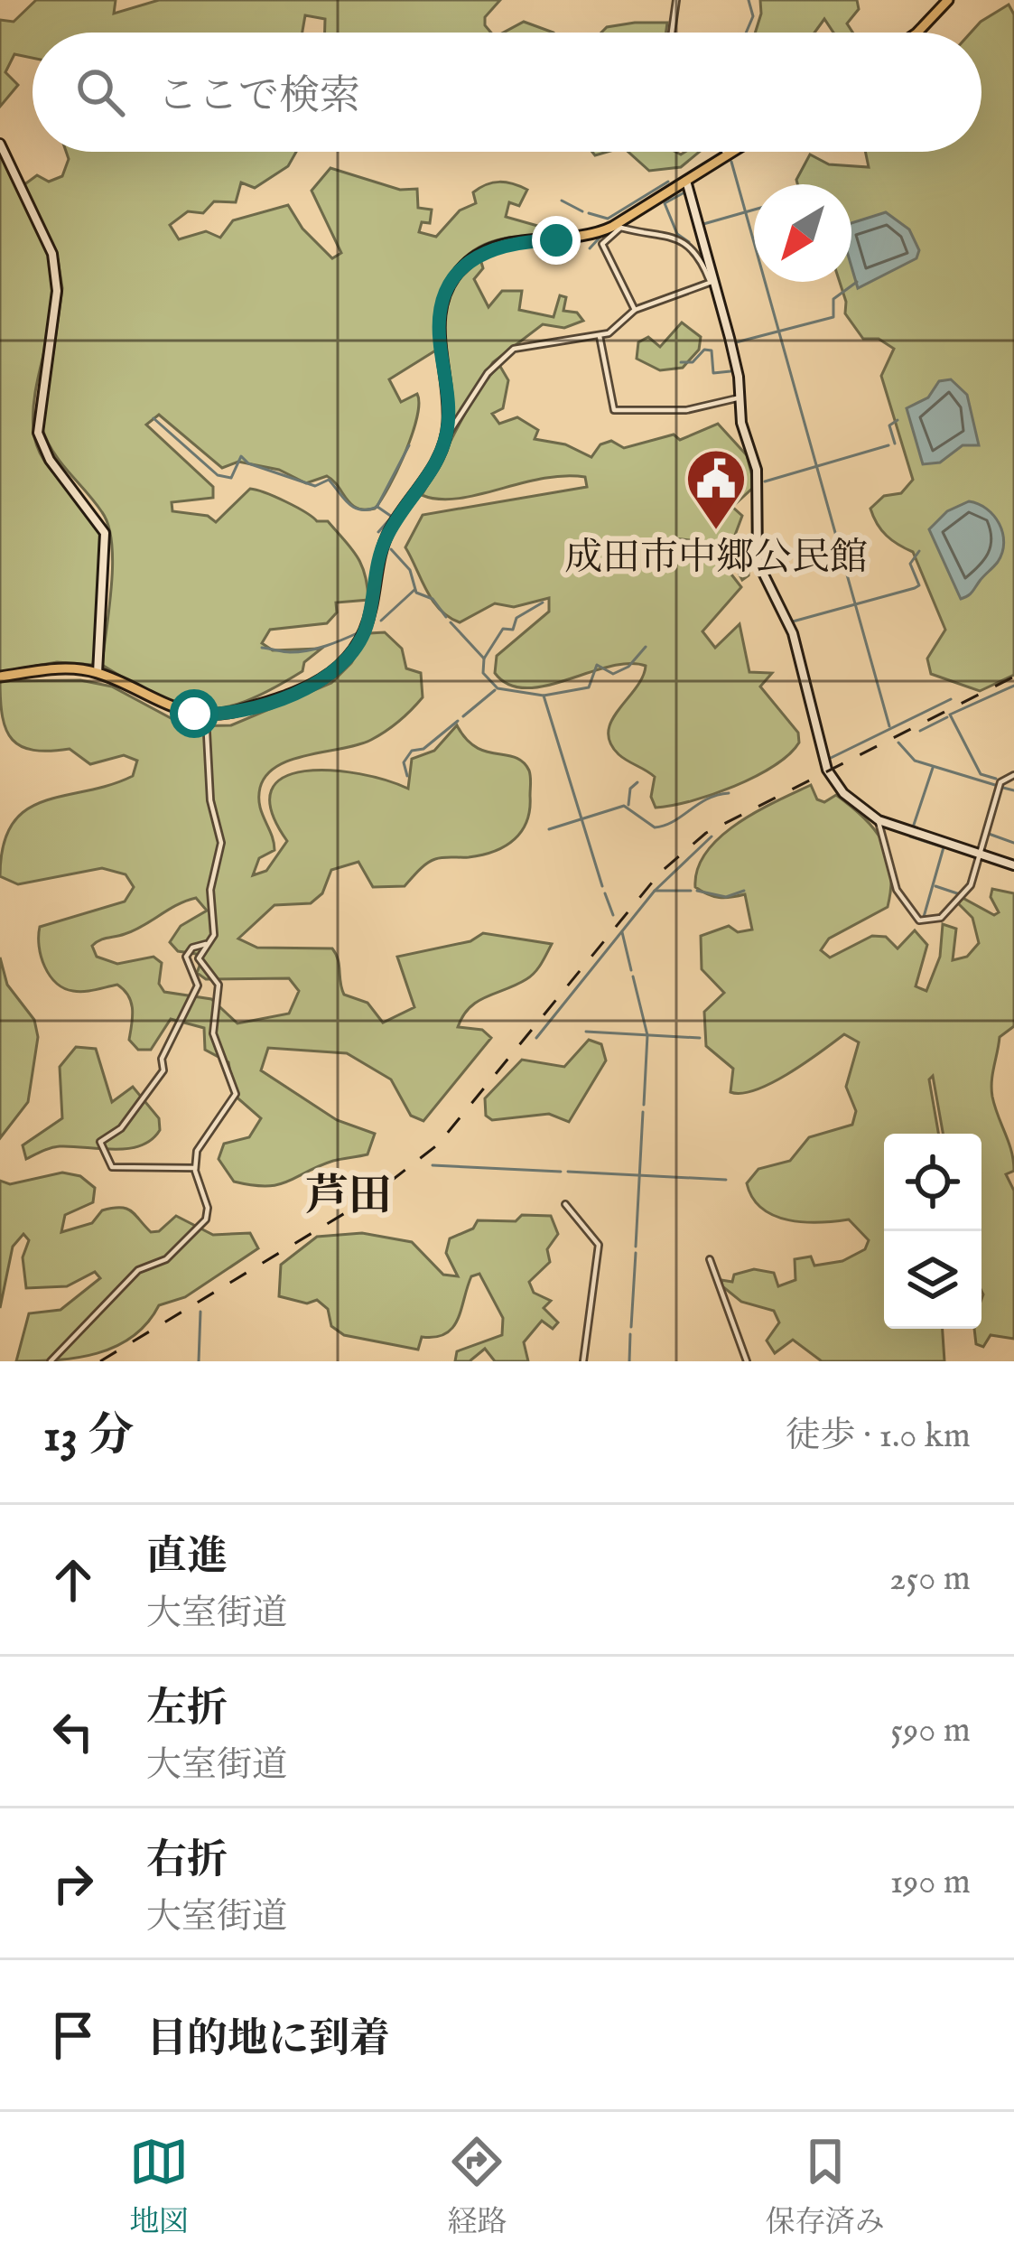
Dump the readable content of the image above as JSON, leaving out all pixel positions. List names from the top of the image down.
{
  "districts": ["芦田"],
  "places": {
    "public building": ["成田市中郷公民館"]
  },
  "north": "bottom left",
  "page": {
    "search": "ここで検索",
    "heading": ["13 分", "徒歩 · 1.0 km"],
    "list": [
      ["直進", "大室街道", "250 m"],
      ["左折", "大室街道", "590 m"],
      ["右折", "大室街道", "190 m"],
      "目的地に到着"
    ],
    "nav": ["地図", "経路", "保存済み"]
  }
}
